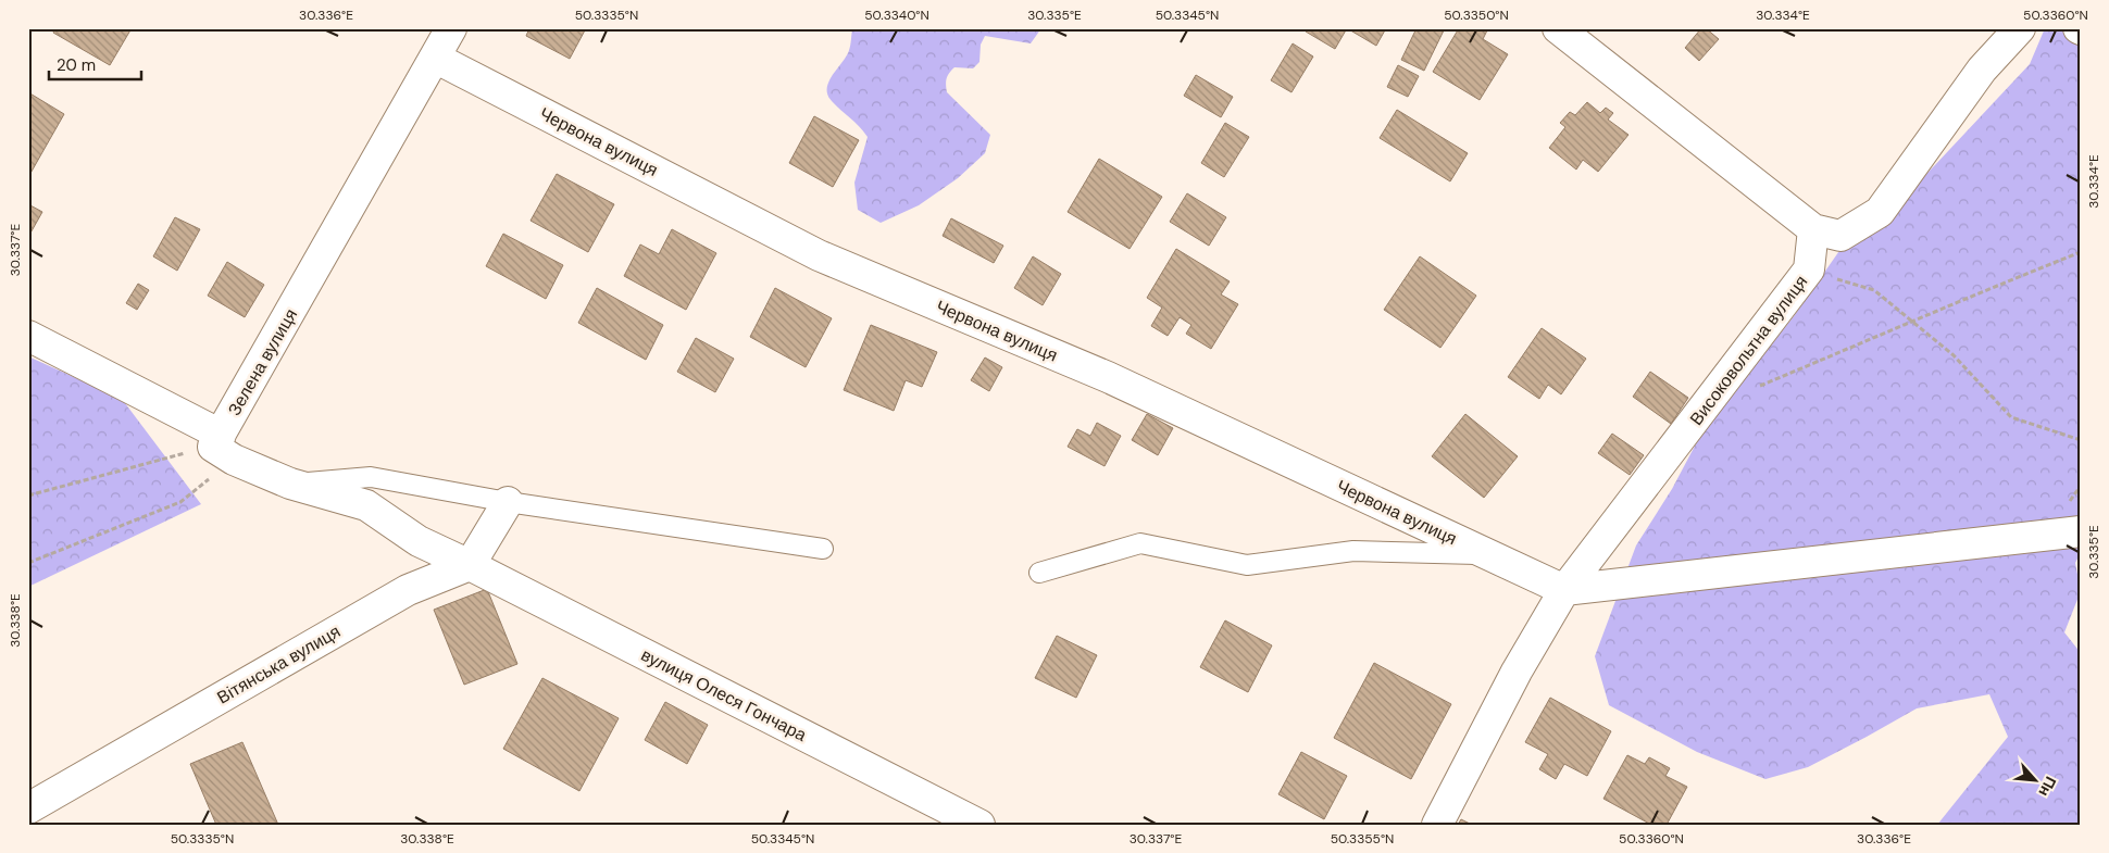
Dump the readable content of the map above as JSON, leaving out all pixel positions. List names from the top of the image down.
{
  "streets": {
    "street": [
      "Червона вулиця",
      "Високовольтна вулиця",
      "Зелена вулиця",
      "Вітянська вулиця",
      "вулиця Олеся Гончара"
    ]
  },
  "crossings": [
    ["Червона вулиця", "Високовольтна вулиця"],
    ["Червона вулиця", "Зелена вулиця"],
    ["Вітянська вулиця", "вулиця Олеся Гончара"]
  ],
  "scale_bar": "20 m",
  "north": "bottom right",
  "coordinates": [
    "30.336°E",
    "50.3335°N",
    "50.3340°N",
    "30.335°E",
    "50.3345°N",
    "50.3350°N",
    "30.334°E",
    "50.3360°N",
    "30.337°E",
    "30.338°E",
    "50.3355°N"
  ]
}
